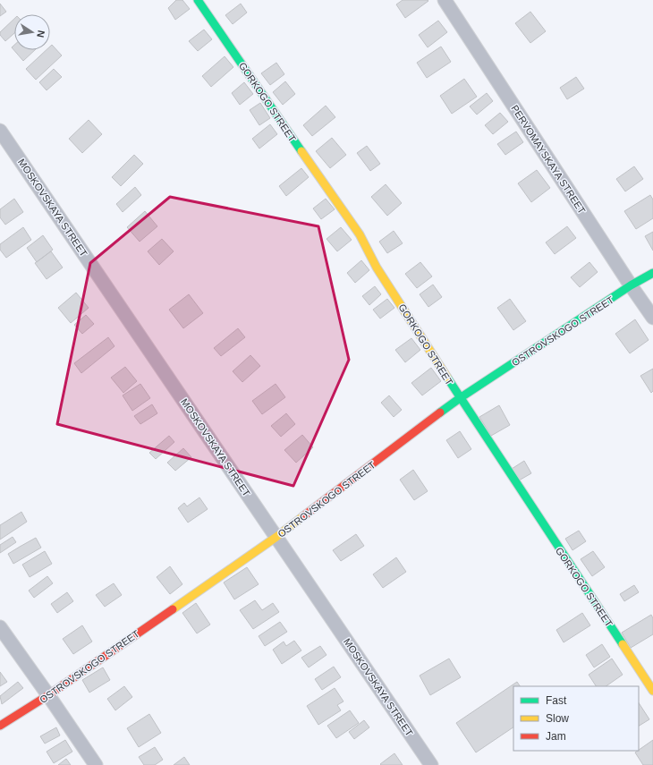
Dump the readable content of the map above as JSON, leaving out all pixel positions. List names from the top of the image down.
{
  "streets": {
    "street": [
      "GORKOGO STREET",
      "PERVOMAYSKAYA STREET",
      "MOSKOVSKAYA STREET",
      "OSTROVSKOGO STREET"
    ]
  },
  "crossings": [
    ["GORKOGO STREET", "OSTROVSKOGO STREET"],
    ["PERVOMAYSKAYA STREET", "OSTROVSKOGO STREET"],
    ["MOSKOVSKAYA STREET", "OSTROVSKOGO STREET"]
  ],
  "legend": ["Fast", "Slow", "Jam"],
  "north": "right"
}
